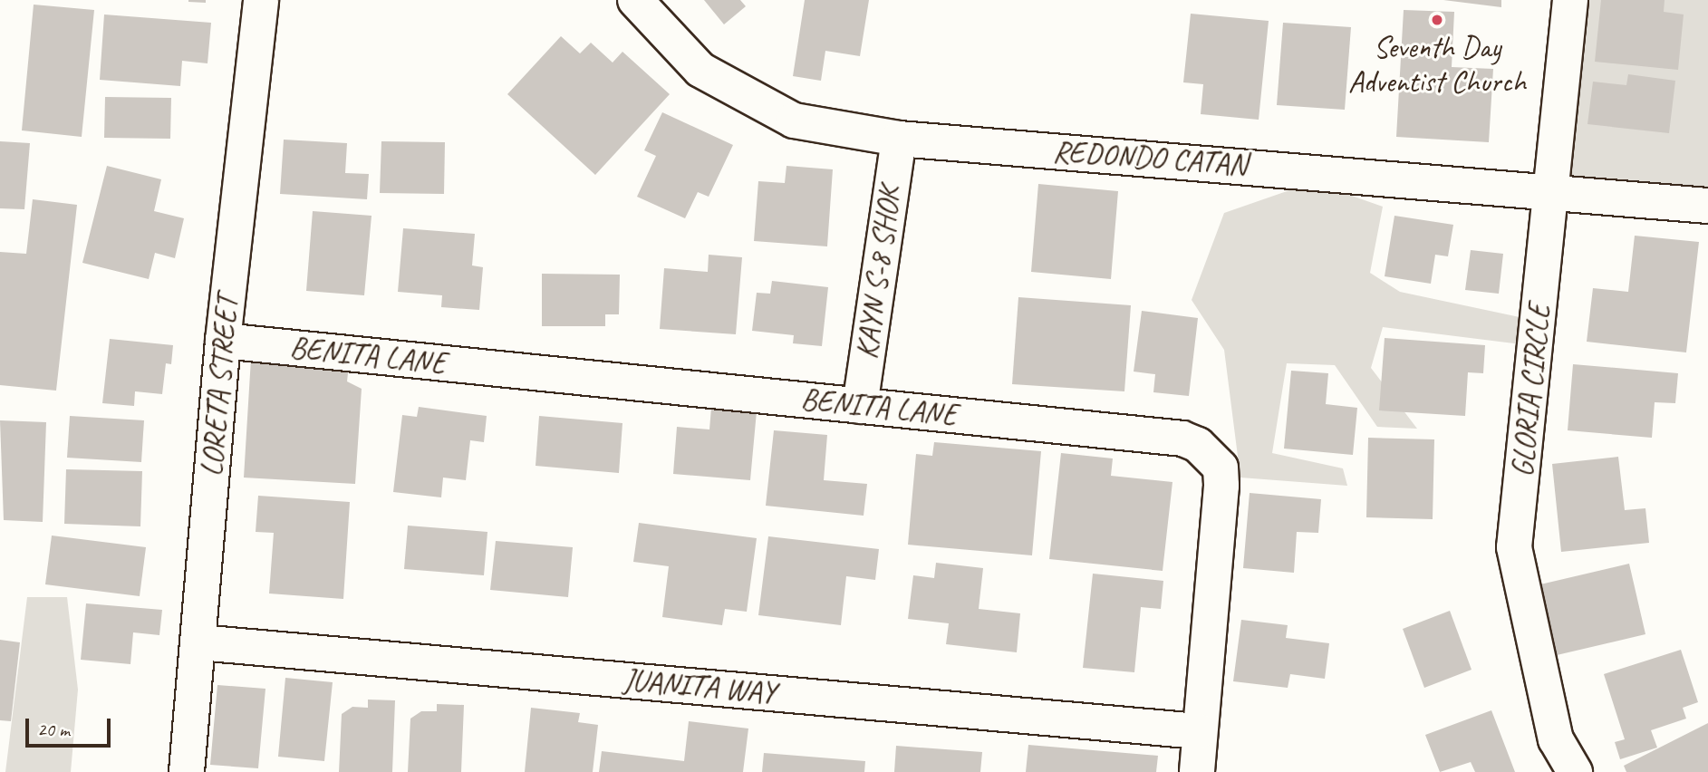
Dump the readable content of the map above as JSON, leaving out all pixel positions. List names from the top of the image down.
{
  "streets": {
    "street": [
      "REDONDO CATAN",
      "KAYN S-8 SHOK",
      "BENITA LANE",
      "LORETA STREET",
      "GLORIA CIRCLE",
      "JUANITA WAY"
    ]
  },
  "crossings": [
    ["REDONDO CATAN", "KAYN S-8 SHOK"],
    ["REDONDO CATAN", "GLORIA CIRCLE"],
    ["KAYN S-8 SHOK", "BENITA LANE"],
    ["BENITA LANE", "LORETA STREET"],
    ["BENITA LANE", "JUANITA WAY"],
    ["LORETA STREET", "JUANITA WAY"]
  ],
  "places": ["Seventh Day Adventist Church"],
  "scale_bar": "20 m"
}
